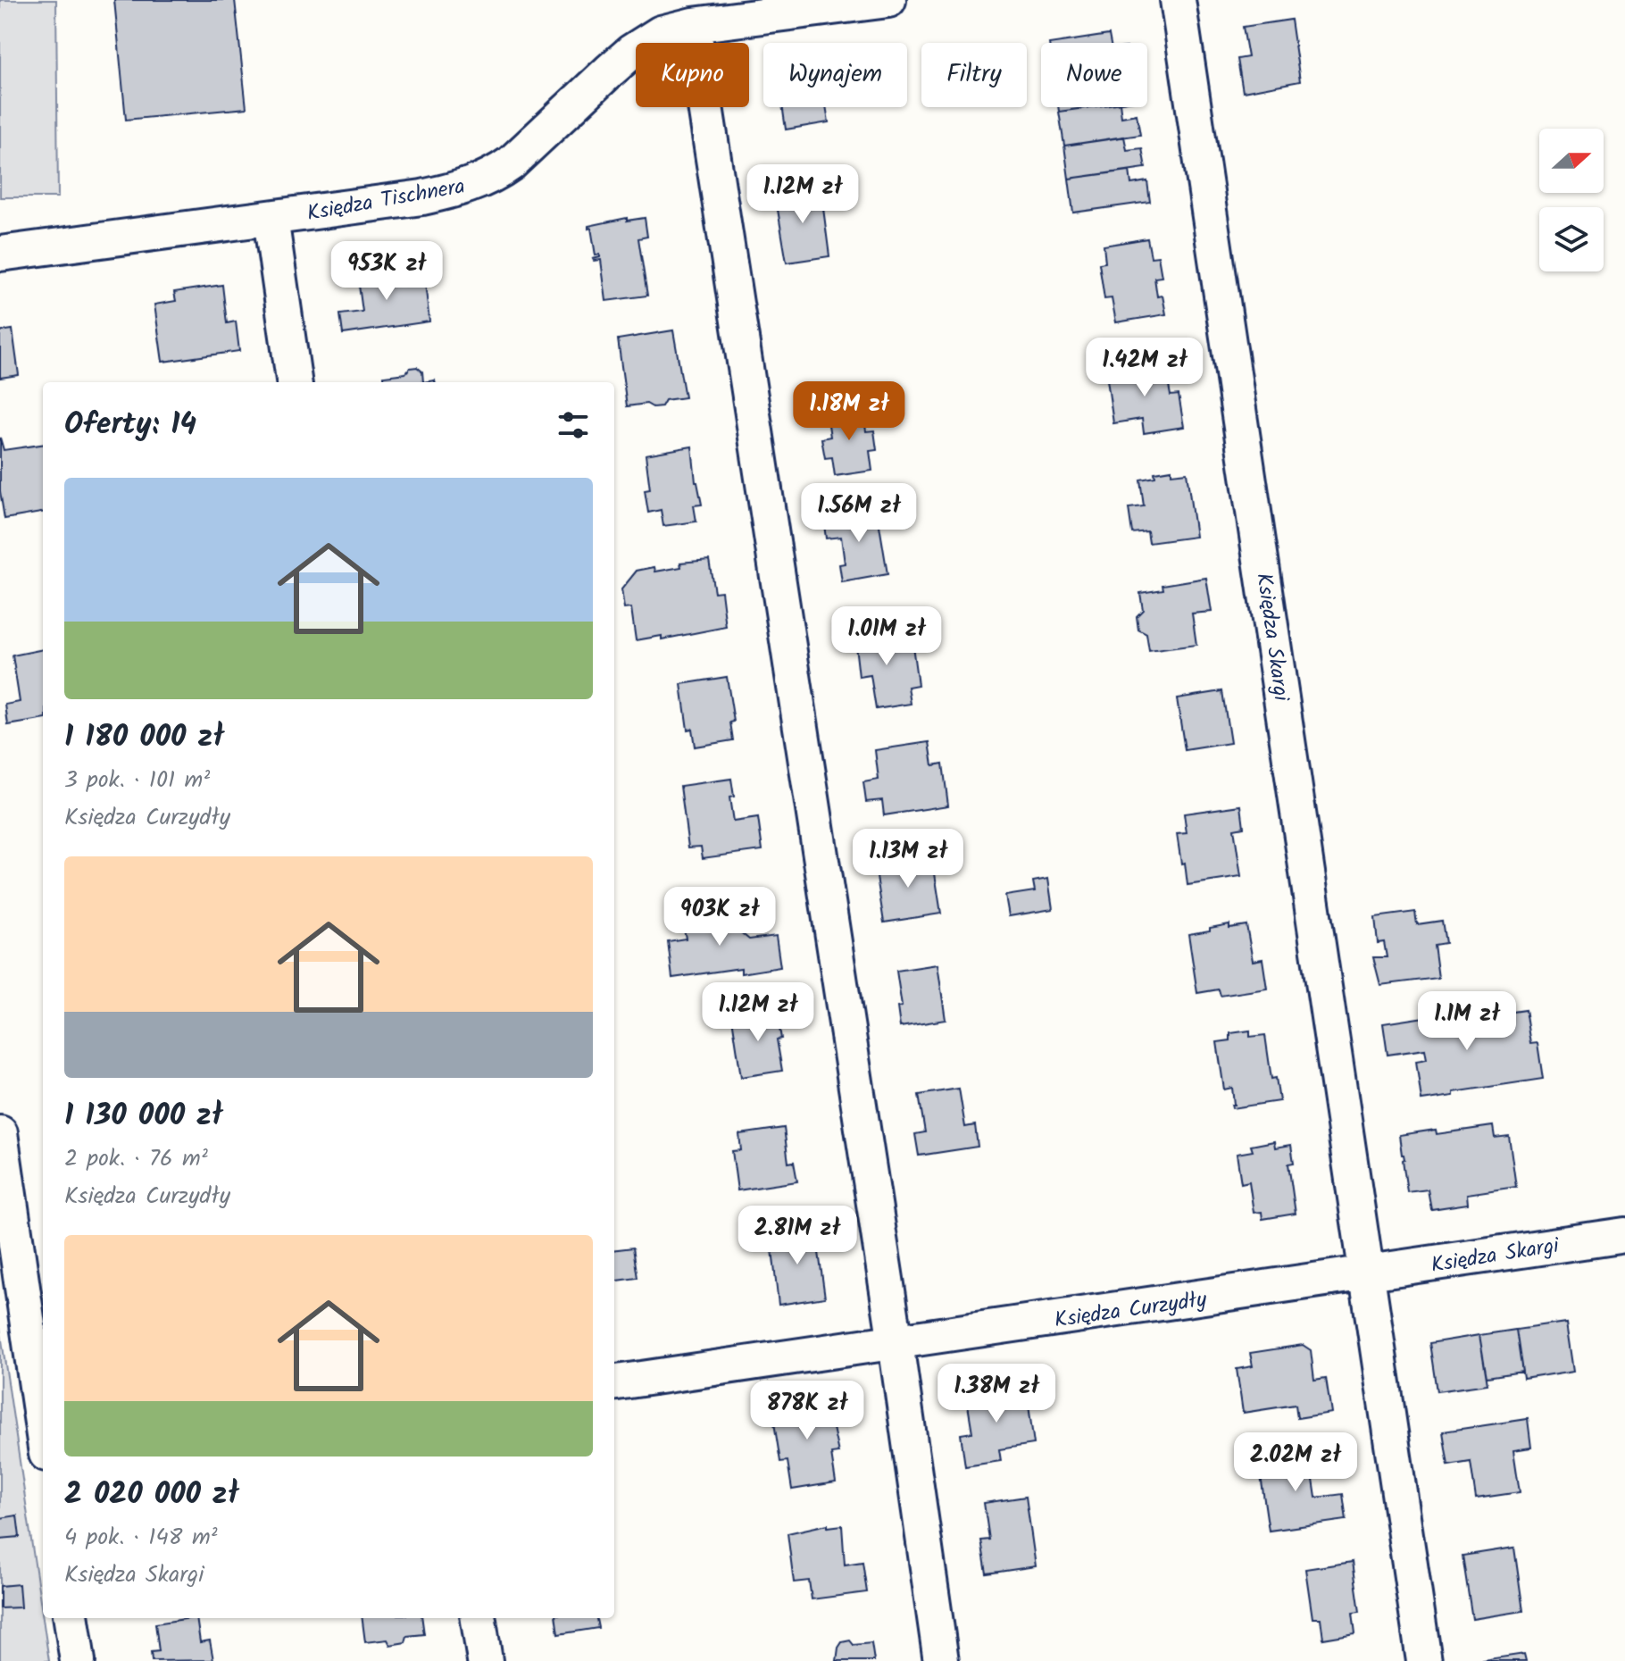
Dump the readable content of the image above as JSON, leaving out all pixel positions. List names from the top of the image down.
{
  "streets": {
    "street": ["Księdza Tischnera", "Księdza Skargi", "Księdza Curzydły"]
  },
  "crossings": [
    ["Księdza Skargi", "Księdza Curzydły"]
  ],
  "north": "right",
  "page": {
    "chip": [
      "Kupno",
      "Wynajem",
      "Filtry",
      "Nowe"
    ],
    "price": [
      "1.12M zł",
      "953K zł",
      "1.42M zł",
      "1.18M zł",
      "1.56M zł",
      "1.01M zł",
      "1.13M zł",
      "903K zł",
      "1.12M zł",
      "1.1M zł",
      "2.81M zł",
      "1.38M zł",
      "878K zł",
      "2.02M zł"
    ],
    "heading": "Oferty: 14",
    "list": [
      {
        "name": "1 180 000 zł",
        "note": "3 pok. · 101 m² · Księdza Curzydły"
      },
      {
        "name": "1 130 000 zł",
        "note": "2 pok. · 76 m² · Księdza Curzydły"
      },
      {
        "name": "2 020 000 zł",
        "note": "4 pok. · 148 m² · Księdza Skargi"
      }
    ]
  }
}
